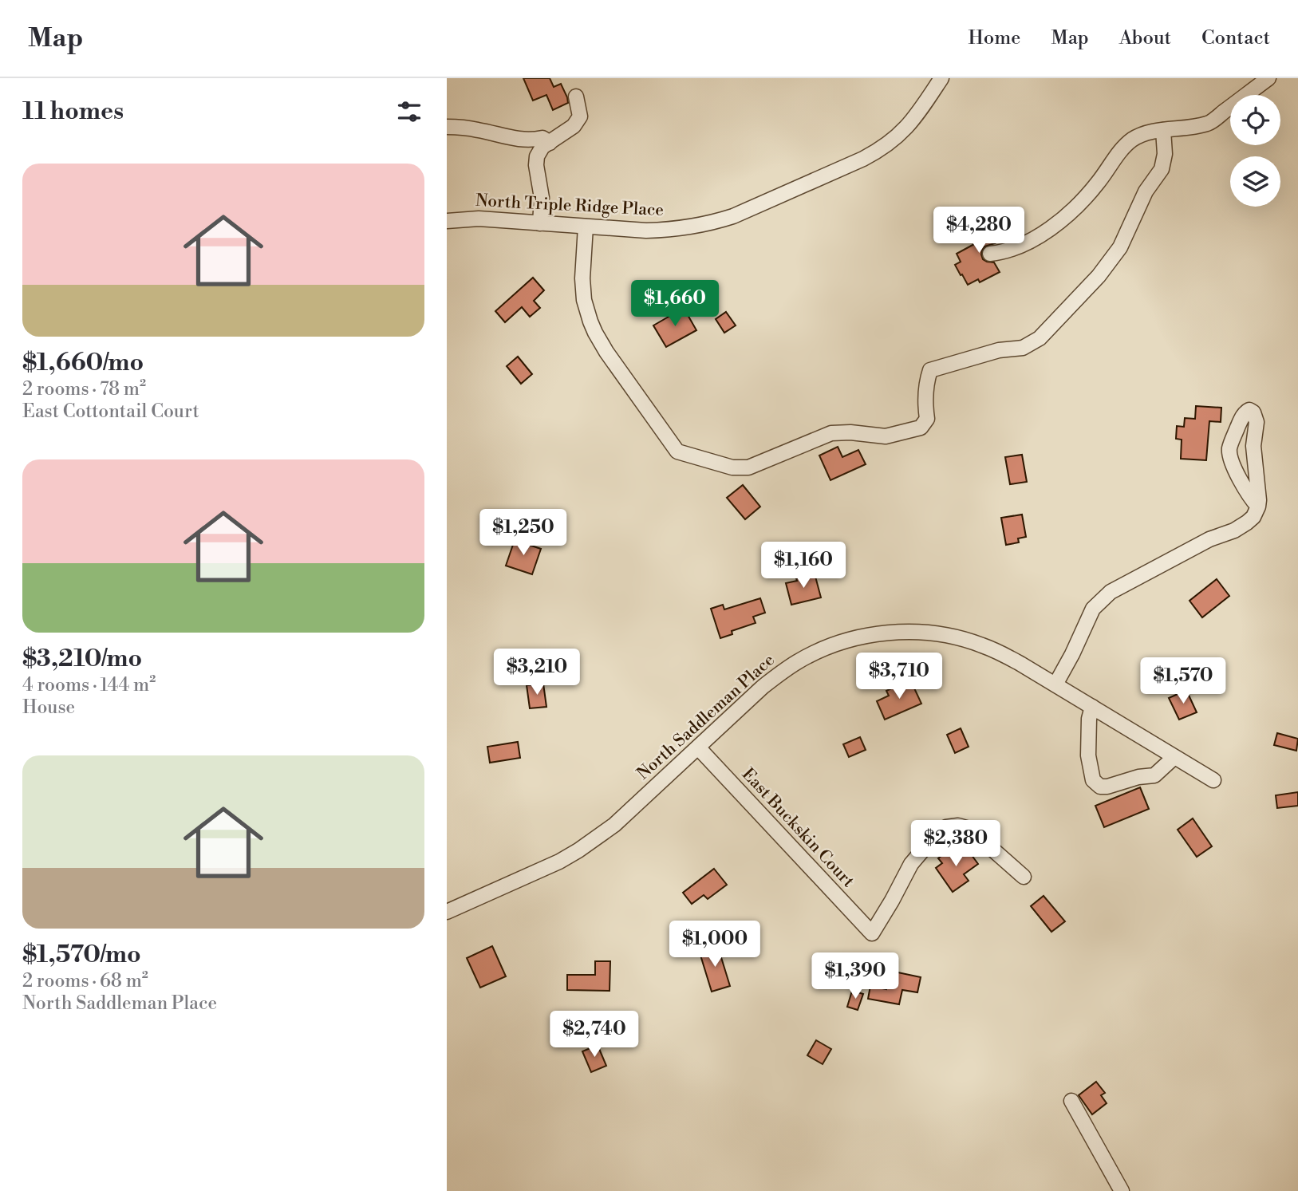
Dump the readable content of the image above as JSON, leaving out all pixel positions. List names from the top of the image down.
{
  "streets": {
    "street": ["North Triple Ridge Place", "North Saddleman Place", "East Buckskin Court"]
  },
  "crossings": [
    ["North Saddleman Place", "East Buckskin Court"]
  ],
  "page": {
    "header": "Map",
    "nav": [
      "Home",
      "Map",
      "About",
      "Contact"
    ],
    "heading": "11 homes",
    "list": [
      {
        "name": "$1,660/mo",
        "note": "2 rooms · 78 m² · East Cottontail Court"
      },
      {
        "name": "$3,210/mo",
        "note": "4 rooms · 144 m² · House"
      },
      {
        "name": "$1,570/mo",
        "note": "2 rooms · 68 m² · North Saddleman Place"
      }
    ],
    "price": [
      "$4,280",
      "$1,660",
      "$1,250",
      "$1,160",
      "$3,210",
      "$3,710",
      "$1,570",
      "$2,380",
      "$1,000",
      "$1,390",
      "$2,740"
    ]
  }
}
